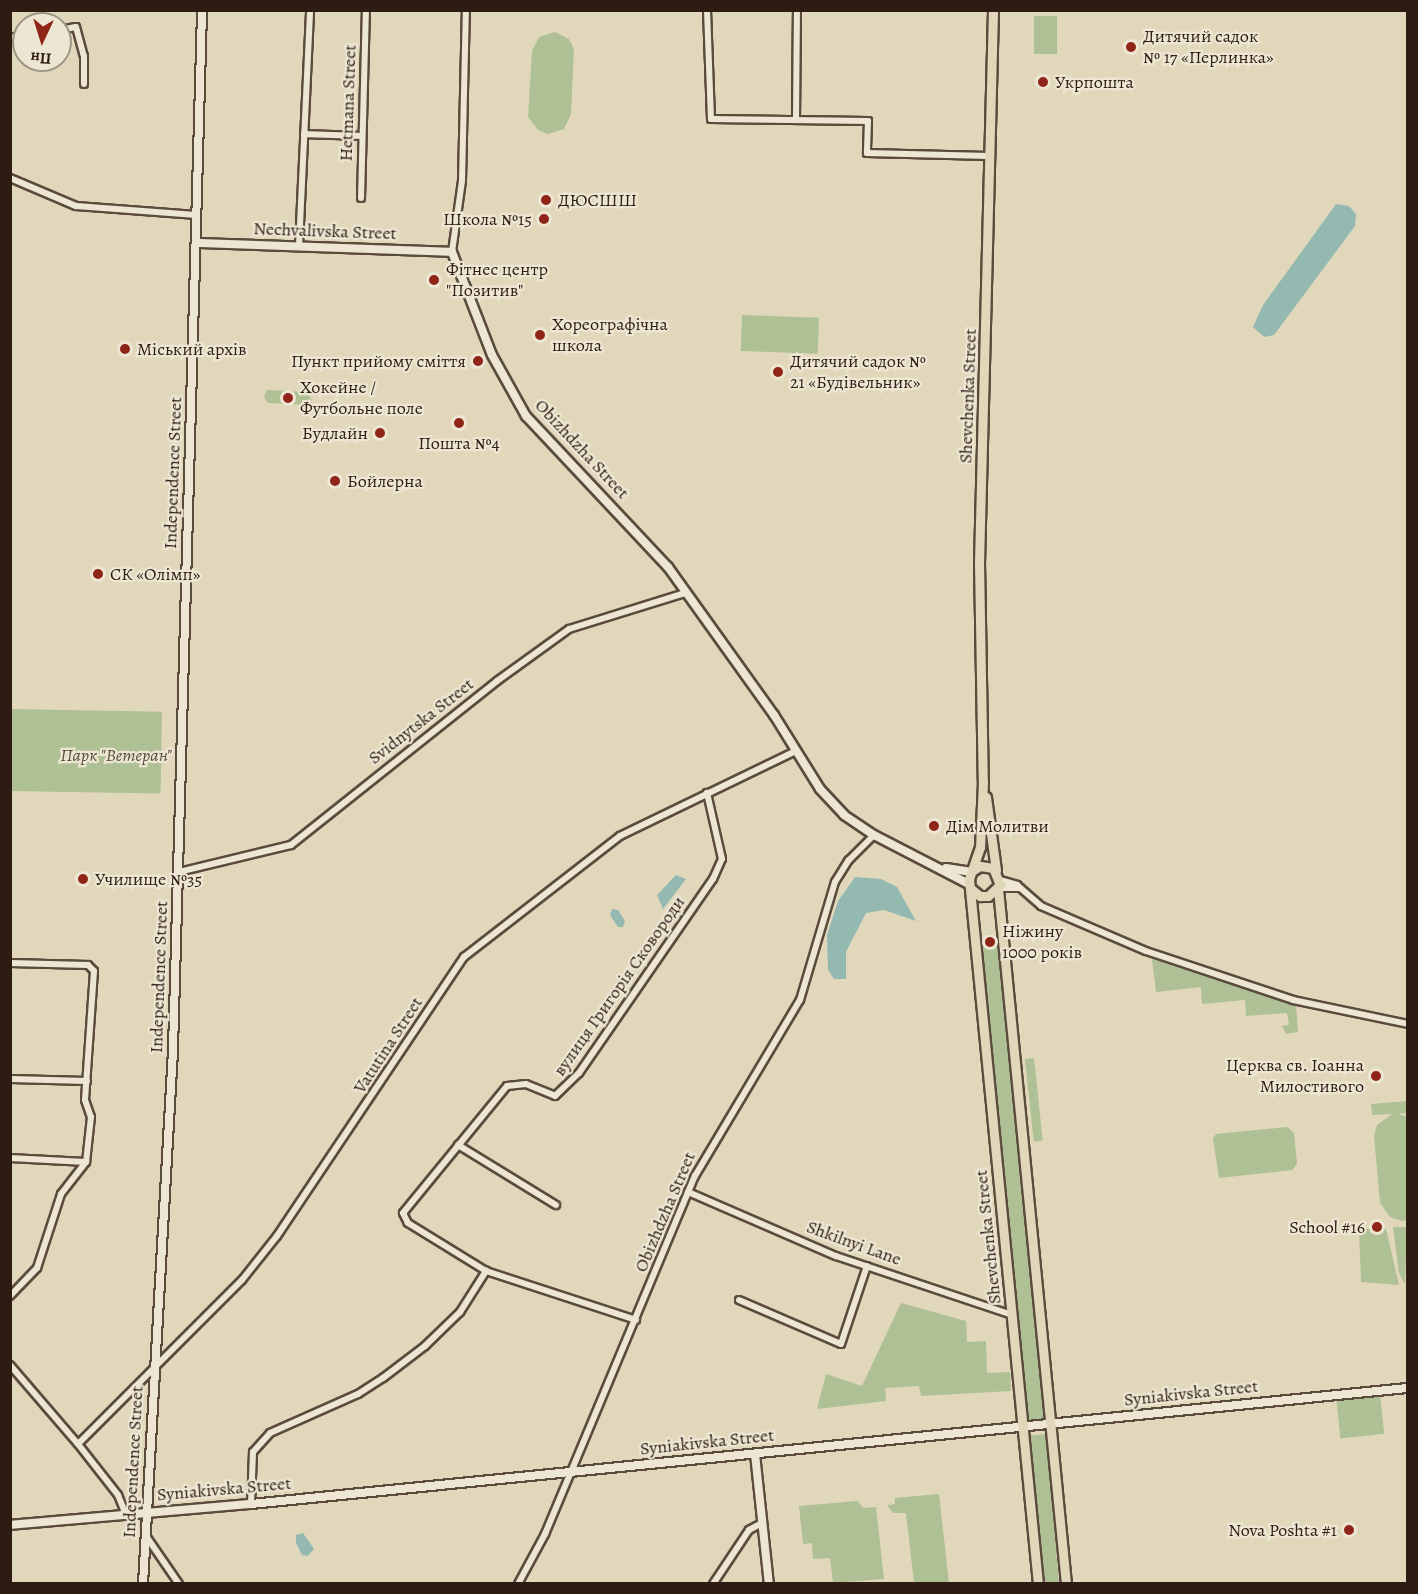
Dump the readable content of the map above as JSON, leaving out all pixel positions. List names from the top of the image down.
{
  "streets": {
    "main road": ["Shevchenka Street"],
    "street": [
      "Hetmana Street",
      "Nechvalivska Street",
      "Obizhdzha Street",
      "Independence Street",
      "Svidnytska Street",
      "вулиця Григорія Сковороди",
      "Vatutina Street",
      "Shkilnyi Lane",
      "Syniakivska Street"
    ]
  },
  "crossings": [
    ["Nechvalivska Street", "Obizhdzha Street"],
    ["Nechvalivska Street", "Independence Street"],
    ["Shevchenka Street", "Obizhdzha Street"],
    ["Shevchenka Street", "Shkilnyi Lane"],
    ["Shevchenka Street", "Syniakivska Street"],
    ["Obizhdzha Street", "Svidnytska Street"],
    ["Obizhdzha Street", "Vatutina Street"],
    ["Obizhdzha Street", "Shkilnyi Lane"],
    ["Obizhdzha Street", "Syniakivska Street"],
    ["Independence Street", "Svidnytska Street"],
    ["Independence Street", "Vatutina Street"],
    ["Independence Street", "Syniakivska Street"],
    ["вулиця Григорія Сковороди", "Vatutina Street"]
  ],
  "parks": ["Парк \"Ветеран\""],
  "places": [
    "Дитячий садок № 17 «Перлинка»",
    "Укрпошта",
    "ДЮСШШ",
    "Школа №15",
    "Фітнес центр \"Позитив\"",
    "Хореографічна школа",
    "Міський архів",
    "Пункт прийому сміття",
    "Дитячий садок № 21 «Будівельник»",
    "Хокейне / Футбольне поле",
    "Пошта №4",
    "Будлайн",
    "Бойлерна",
    "СК «Олімп»",
    "Дім Молитви",
    "Училище №35",
    "Ніжину 1000 років",
    "Церква св. Іоанна Милостивого",
    "School #16",
    "Nova Poshta #1"
  ],
  "north": "bottom"
}
